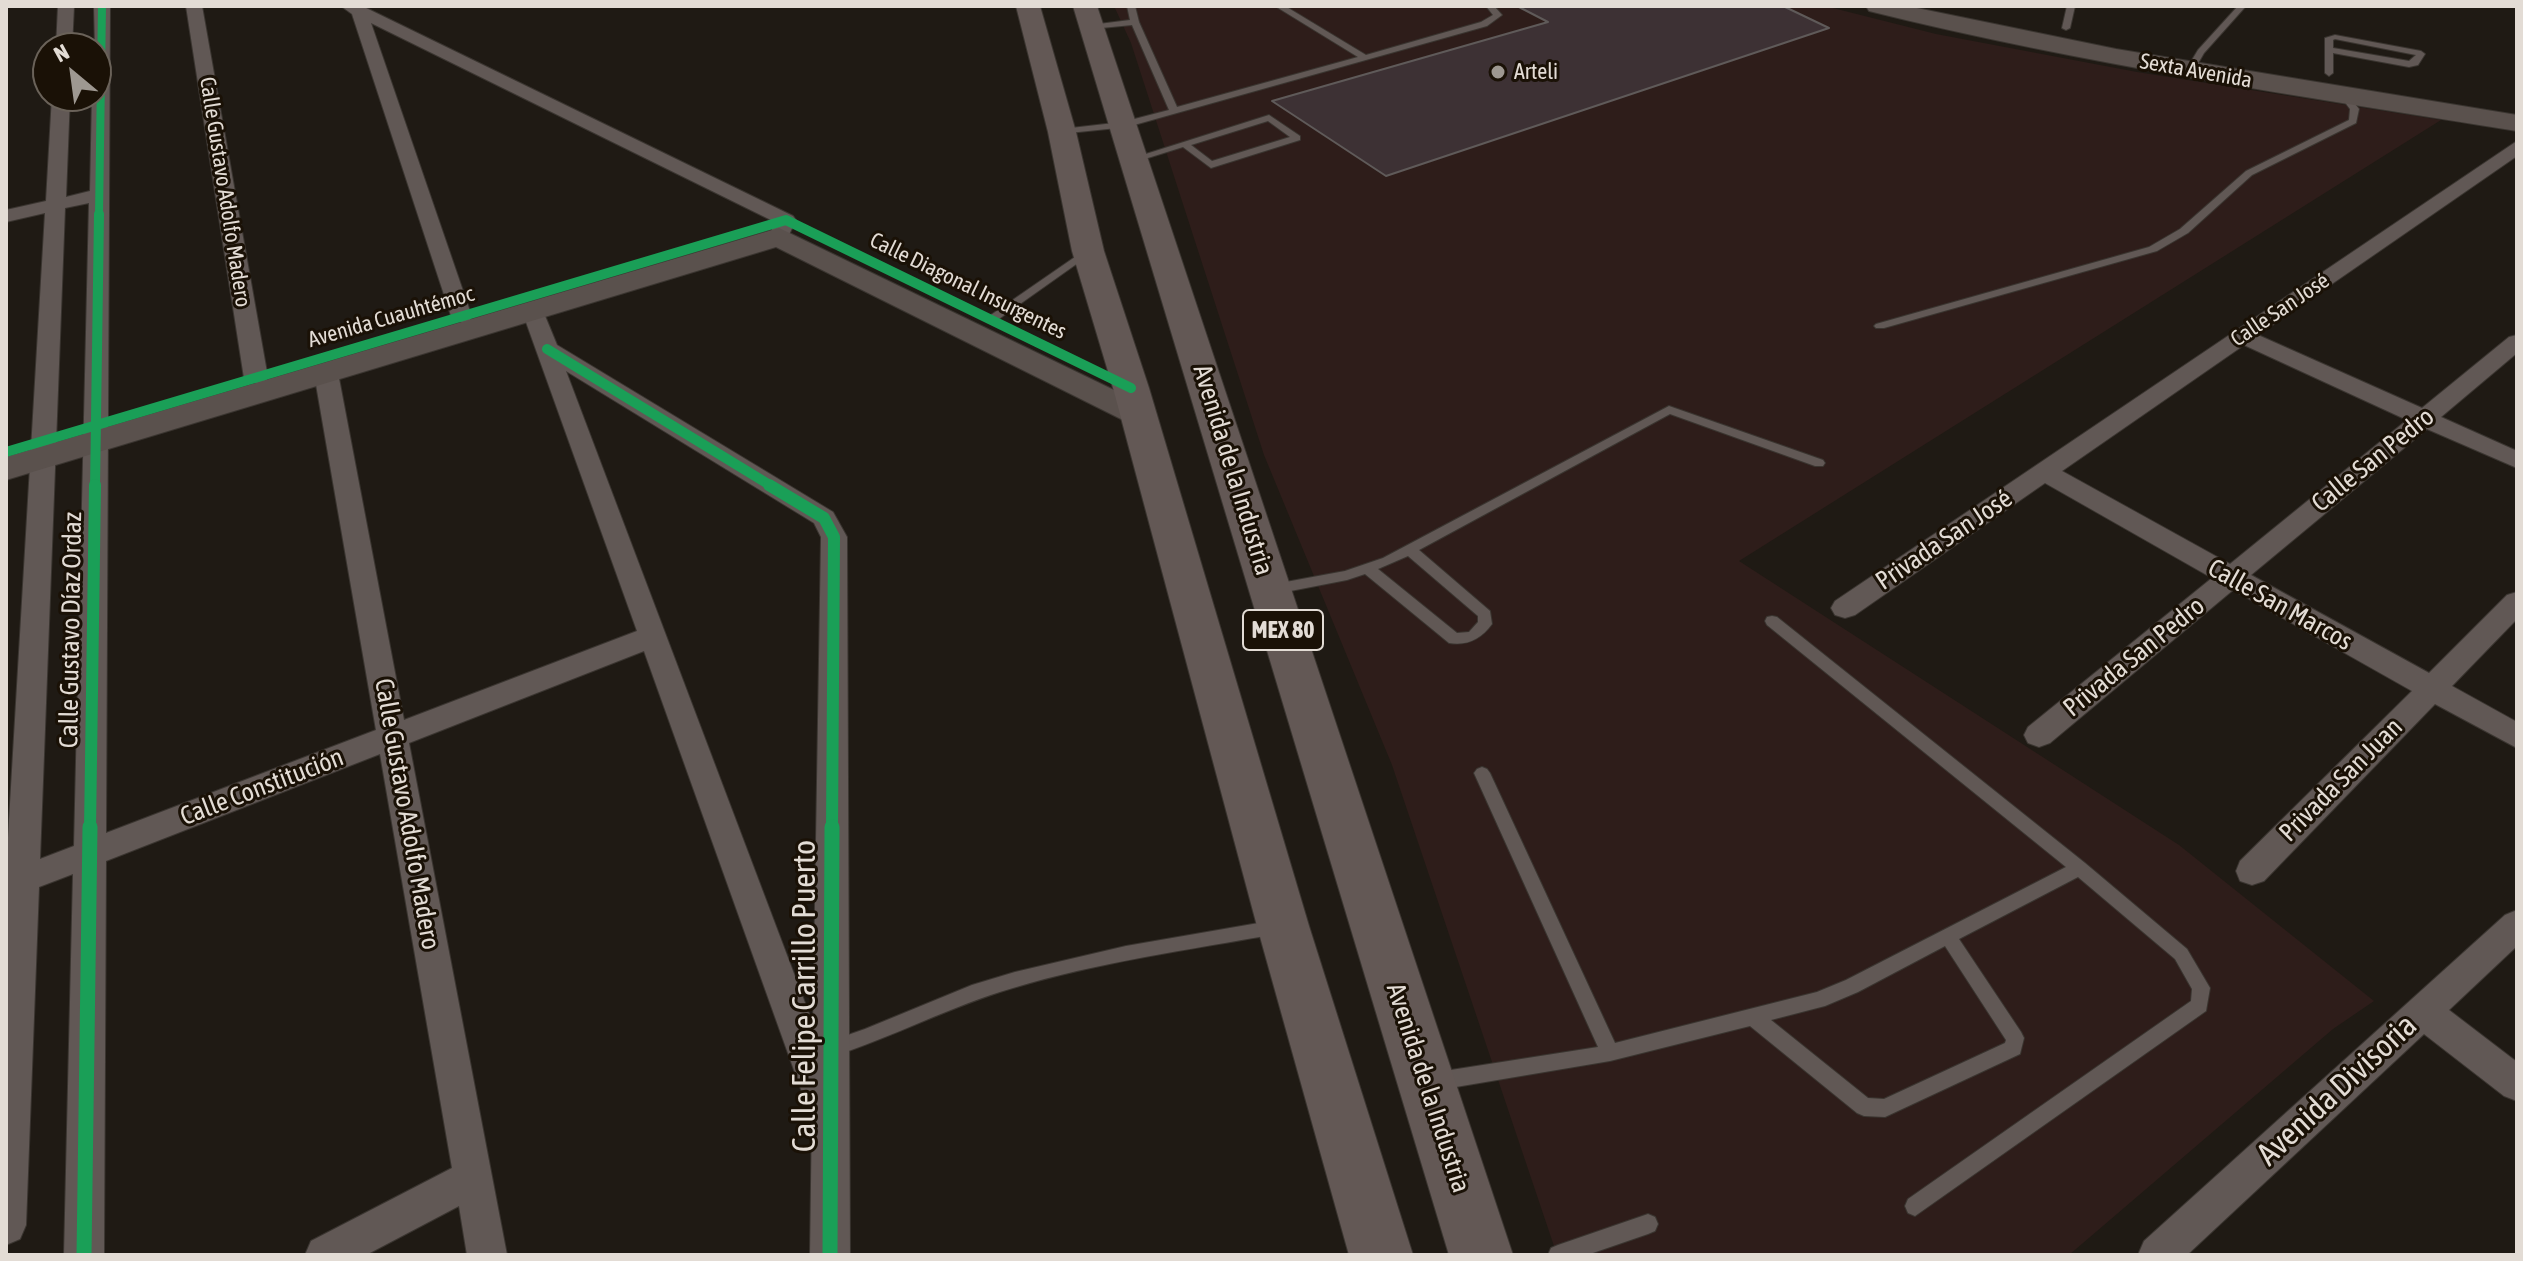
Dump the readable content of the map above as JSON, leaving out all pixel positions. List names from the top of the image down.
{
  "streets": {
    "main road": ["Avenida de la Industria", "MEX 80"],
    "street": [
      "Sexta Avenida",
      "Calle Gustavo Adolfo Madero",
      "Calle Diagonal Insurgentes",
      "Calle San José",
      "Avenida Cuauhtémoc",
      "Calle San Pedro",
      "Privada San José",
      "Calle San Marcos",
      "Calle Gustavo Díaz Ordaz",
      "Privada San Pedro",
      "Privada San Juan",
      "Calle Constitución",
      "Calle Felipe Carrillo Puerto",
      "Avenida Divisoria"
    ]
  },
  "crossings": [
    ["Calle Gustavo Adolfo Madero", "Avenida Cuauhtémoc"],
    ["Calle Gustavo Adolfo Madero", "Calle Constitución"],
    ["Calle Diagonal Insurgentes", "Avenida Cuauhtémoc"],
    ["Calle Diagonal Insurgentes", "MEX 80"],
    ["Calle San José", "Privada San José"],
    ["Calle San José", "Calle San Marcos"],
    ["Avenida Cuauhtémoc", "Calle Gustavo Díaz Ordaz"],
    ["Avenida Cuauhtémoc", "Calle Felipe Carrillo Puerto"],
    ["Calle San Pedro", "Calle San Marcos"],
    ["Calle San Pedro", "Privada San Pedro"],
    ["Privada San José", "Calle San Marcos"],
    ["Calle San Marcos", "Privada San Pedro"],
    ["Calle San Marcos", "Privada San Juan"],
    ["Calle Gustavo Díaz Ordaz", "Calle Constitución"],
    ["Calle Constitución", "Calle Felipe Carrillo Puerto"]
  ],
  "places": ["Arteli"],
  "north": "top left"
}
